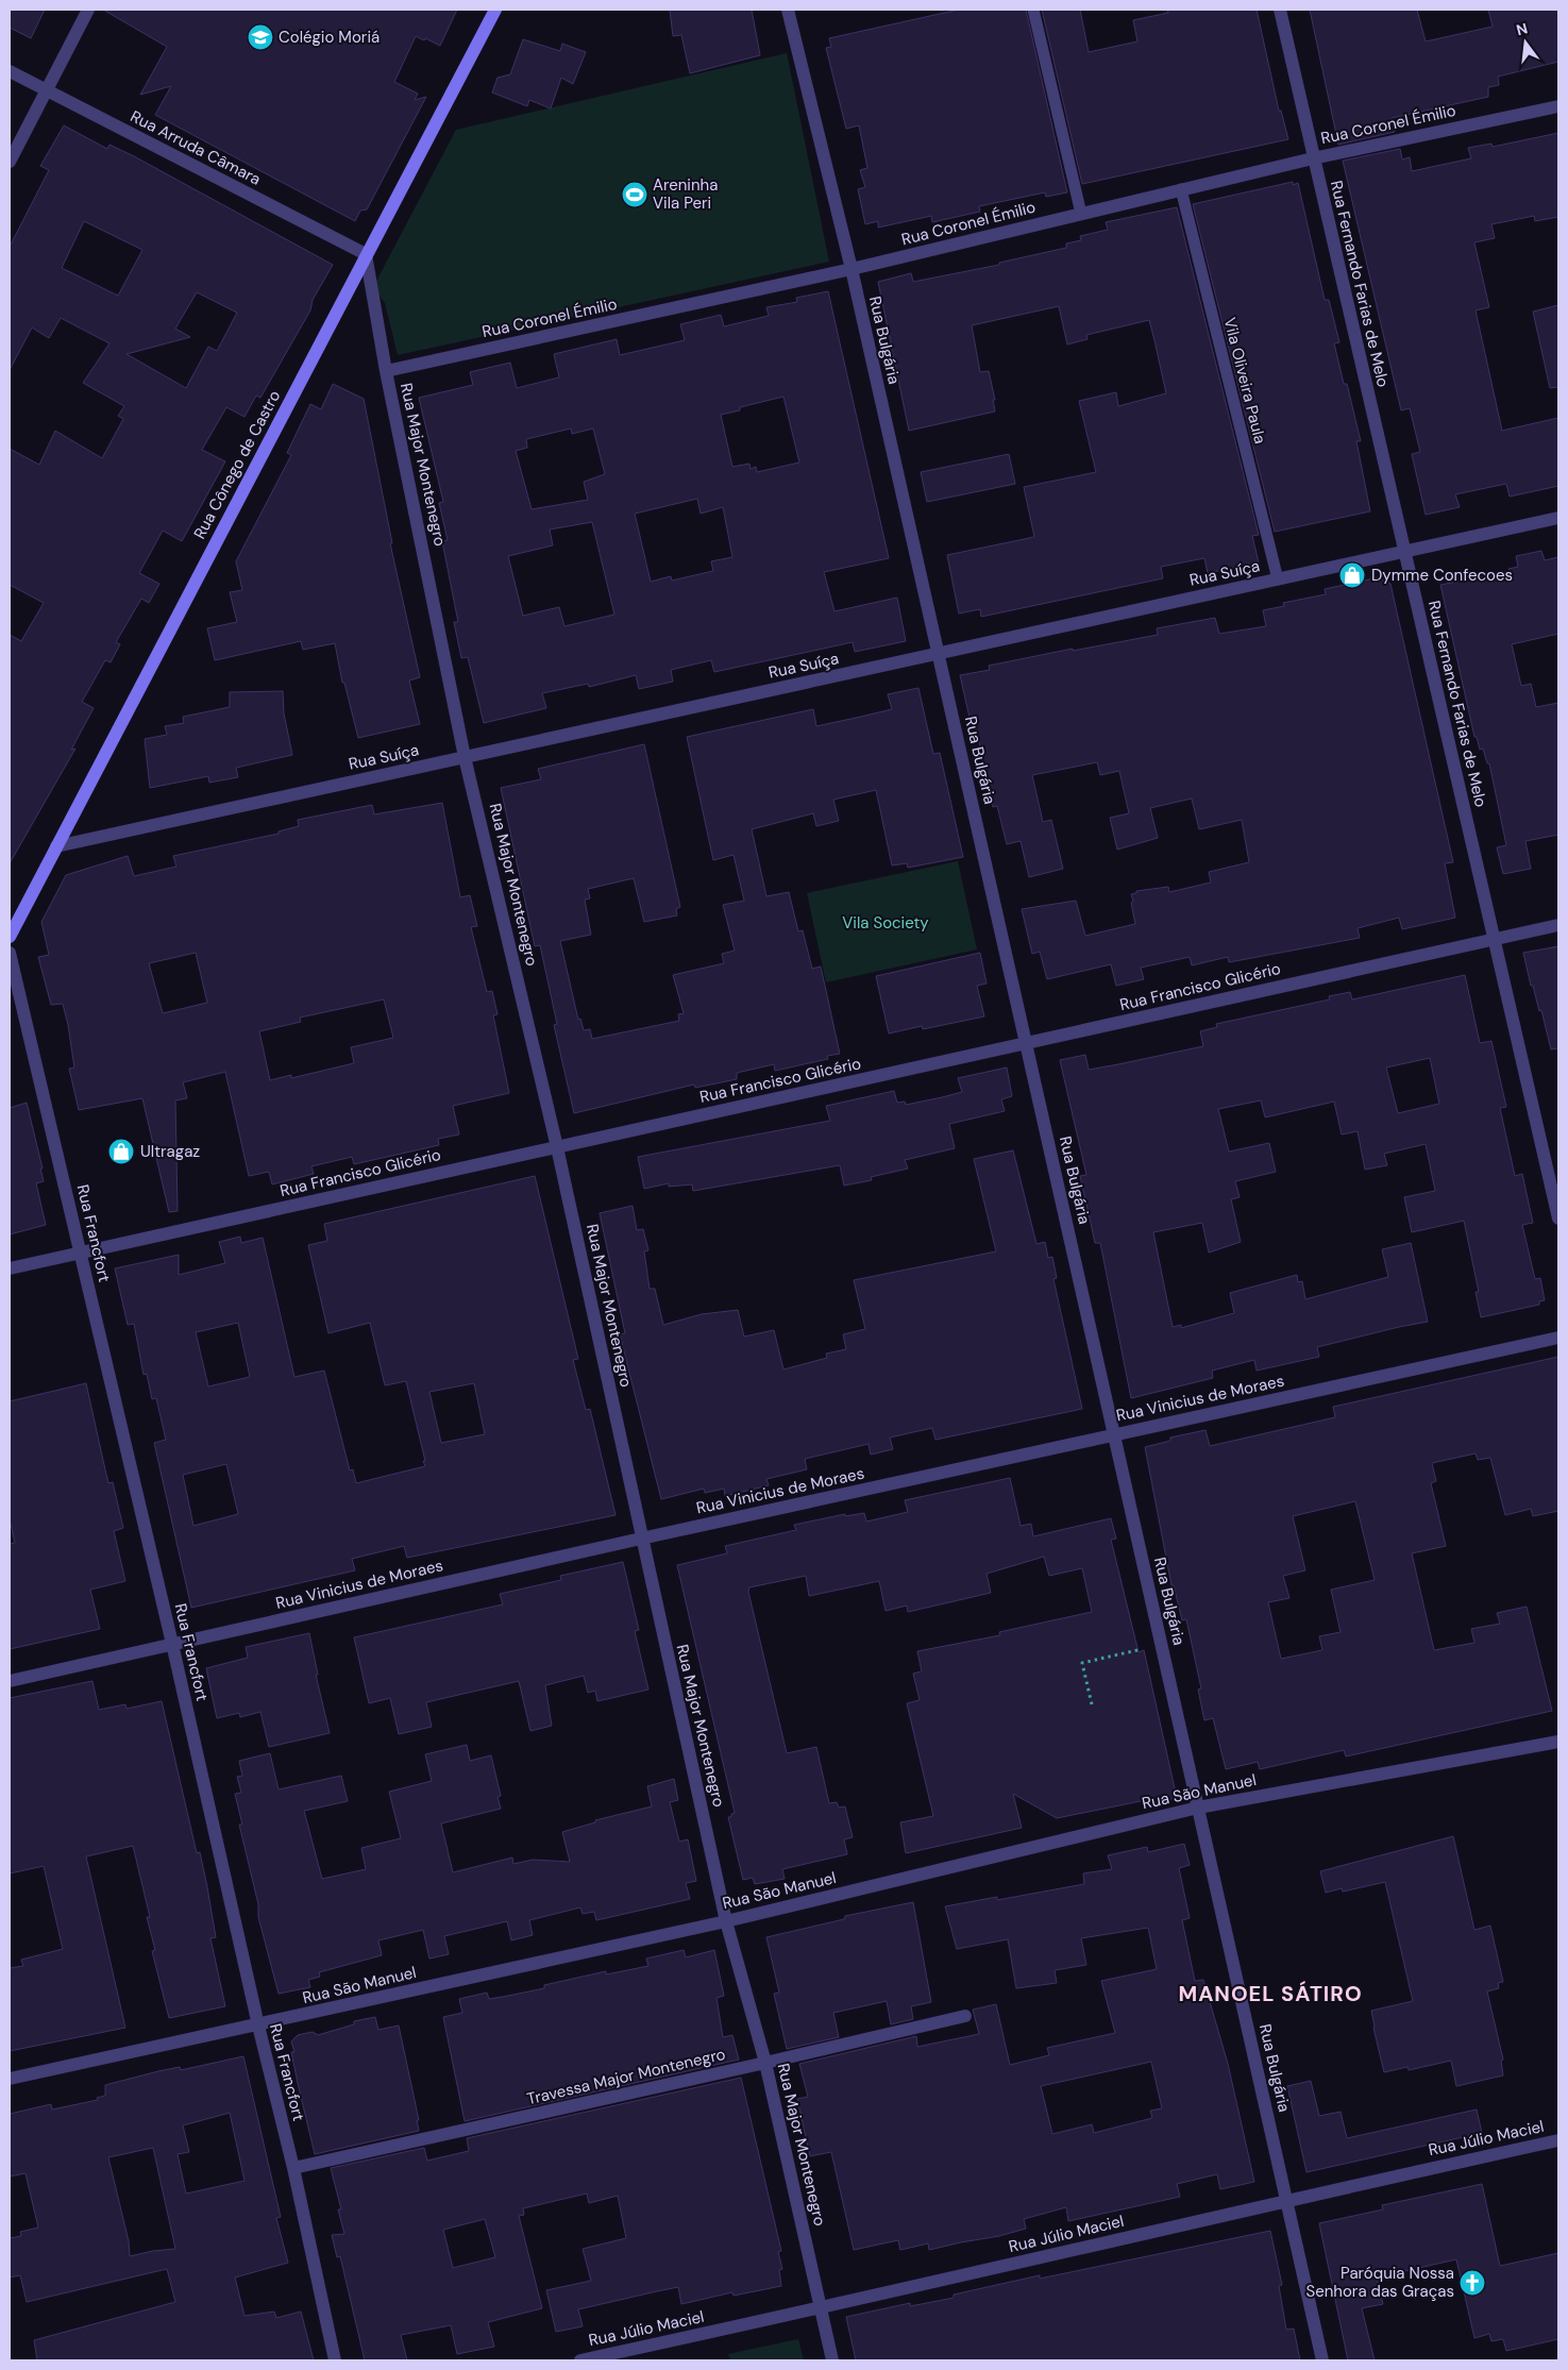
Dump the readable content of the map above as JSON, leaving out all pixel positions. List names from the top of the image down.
{
  "streets": {
    "main road": ["Rua Cônego de Castro"],
    "street": [
      "Rua Coronel Émilio",
      "Rua Arruda Câmara",
      "Rua Fernando Farias de Melo",
      "Rua Bulgária",
      "Rua Major Montenegro",
      "Rua Suíça",
      "Rua Francisco Glicério",
      "Rua Francfort",
      "Rua Vinicius de Moraes",
      "Rua São Manuel",
      "Travessa Major Montenegro",
      "Rua Júlio Maciel"
    ],
    "lane": ["Vila Oliveira Paula"]
  },
  "crossings": [
    ["Rua Coronel Émilio", "Rua Fernando Farias de Melo"],
    ["Rua Coronel Émilio", "Rua Bulgária"],
    ["Rua Coronel Émilio", "Vila Oliveira Paula"],
    ["Rua Coronel Émilio", "Rua Major Montenegro"],
    ["Rua Arruda Câmara", "Rua Cônego de Castro"],
    ["Rua Arruda Câmara", "Rua Major Montenegro"],
    ["Rua Fernando Farias de Melo", "Rua Suíça"],
    ["Rua Fernando Farias de Melo", "Rua Francisco Glicério"],
    ["Rua Bulgária", "Rua Suíça"],
    ["Rua Bulgária", "Rua Francisco Glicério"],
    ["Rua Bulgária", "Rua Vinicius de Moraes"],
    ["Rua Bulgária", "Rua São Manuel"],
    ["Rua Bulgária", "Rua Júlio Maciel"],
    ["Vila Oliveira Paula", "Rua Suíça"],
    ["Rua Cônego de Castro", "Rua Major Montenegro"],
    ["Rua Cônego de Castro", "Rua Suíça"],
    ["Rua Major Montenegro", "Rua Suíça"],
    ["Rua Major Montenegro", "Rua Francisco Glicério"],
    ["Rua Major Montenegro", "Rua Vinicius de Moraes"],
    ["Rua Major Montenegro", "Rua São Manuel"],
    ["Rua Major Montenegro", "Travessa Major Montenegro"],
    ["Rua Major Montenegro", "Rua Júlio Maciel"],
    ["Rua Francisco Glicério", "Rua Francfort"],
    ["Rua Francfort", "Rua Vinicius de Moraes"],
    ["Rua Francfort", "Rua São Manuel"],
    ["Rua Francfort", "Travessa Major Montenegro"]
  ],
  "districts": ["MANOEL SÁTIRO"],
  "parks": ["Vila Society"],
  "places": {
    "school or university": ["Colégio Moriá"],
    "sports": ["Areninha Vila Peri"],
    "shop": ["Dymme Confecoes", "Ultragaz"],
    "church": ["Paróquia Nossa Senhora das Graças"]
  },
  "north": "top"
}
